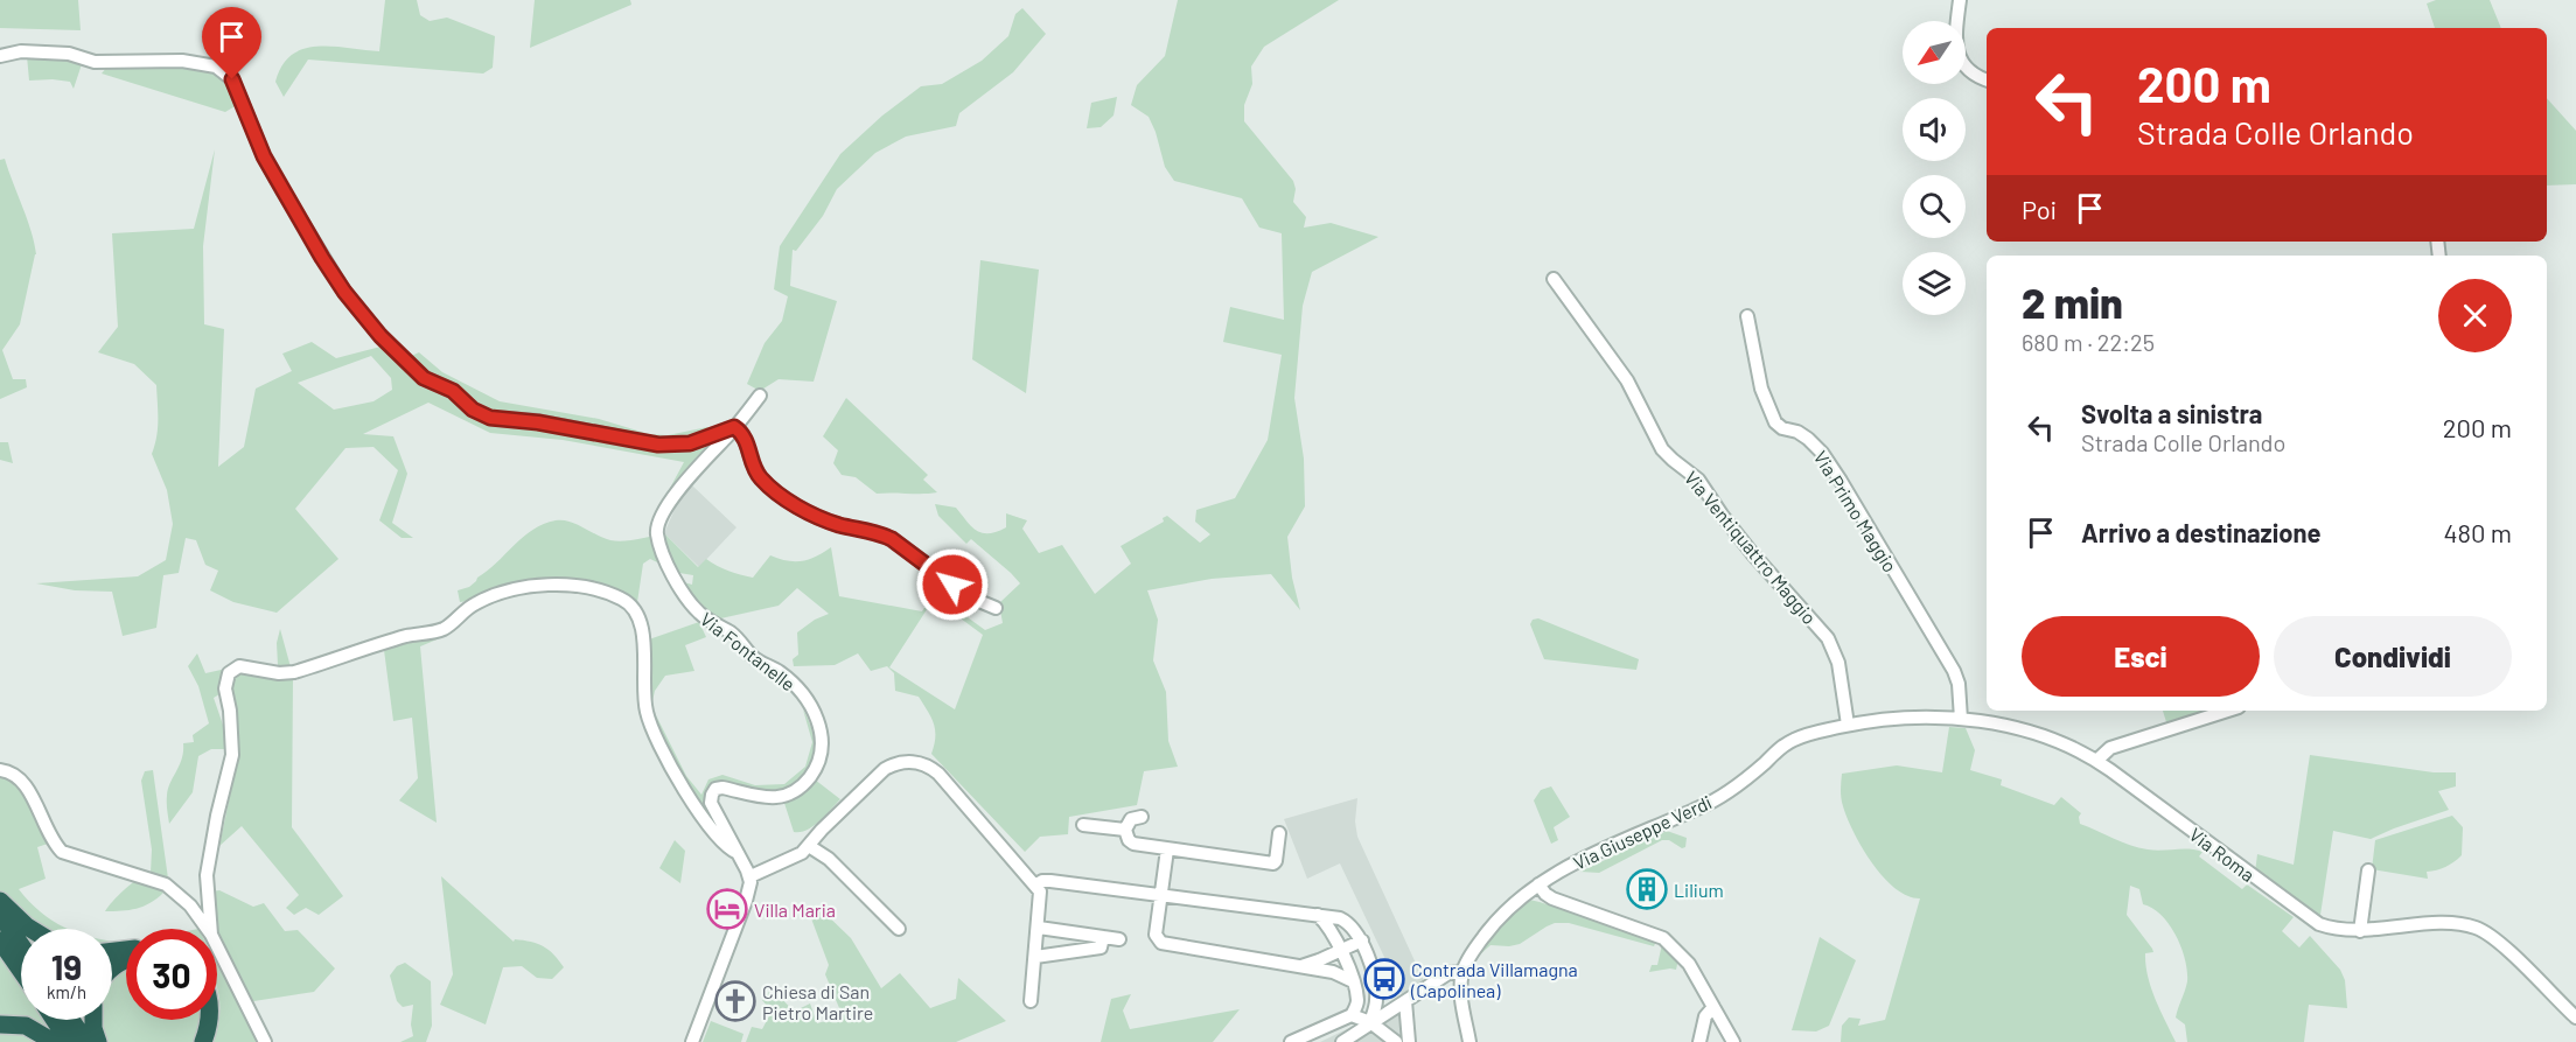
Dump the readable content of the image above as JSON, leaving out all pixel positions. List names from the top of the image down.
{
  "streets": {
    "street": [
      "Via Primo Maggio",
      "Via Ventiquattro Maggio",
      "Via Fontanelle",
      "Via Giuseppe Verdi",
      "Via Roma"
    ]
  },
  "crossings": [
    ["Via Primo Maggio", "Via Roma"],
    ["Via Ventiquattro Maggio", "Via Giuseppe Verdi"],
    ["Via Ventiquattro Maggio", "Via Roma"],
    ["Via Giuseppe Verdi", "Via Roma"]
  ],
  "places": {
    "building": ["Lilium"],
    "hotel": ["Villa Maria"],
    "bus stop": ["Contrada Villamagna (Capolinea)"],
    "church": ["Chiesa di San Pietro Martire"]
  },
  "north": "bottom left",
  "page": {
    "turn": ["200 m", "Strada Colle Orlando"],
    "then": "Poi",
    "heading": ["2 min", "680 m · 22:25"],
    "list": [
      {
        "name": "Svolta a sinistra",
        "note": "Strada Colle Orlando",
        "value": "200 m"
      },
      {
        "name": "Arrivo a destinazione",
        "value": "480 m"
      }
    ],
    "buttons": ["Esci", "Condividi"],
    "speed": "19 km/h",
    "limit": "30"
  }
}
